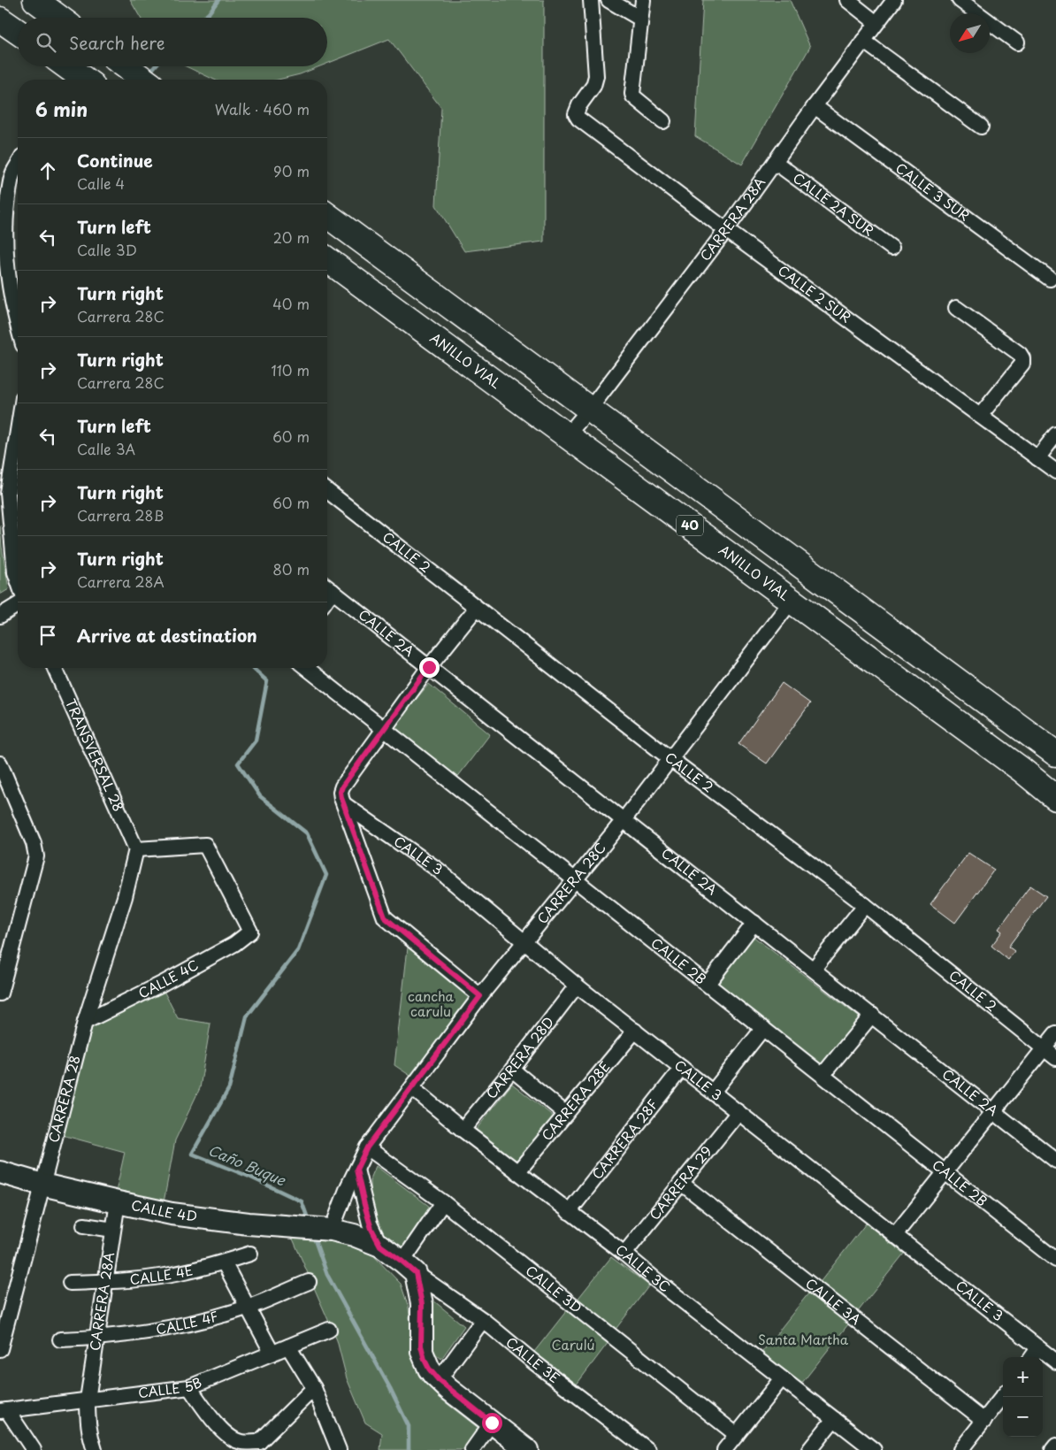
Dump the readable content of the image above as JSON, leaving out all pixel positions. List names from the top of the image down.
{
  "streets": {
    "highway": ["ANILLO VIAL", "40"],
    "street": [
      "CALLE 3 SUR",
      "CALLE 2A SUR",
      "CARRERA 28A",
      "CALLE 2 SUR",
      "CALLE 2",
      "CALLE 2A",
      "TRANSVERSAL 28",
      "CALLE 3",
      "CARRERA 28C",
      "CALLE 2B",
      "CALLE 4C",
      "CARRERA 28D",
      "CARRERA 28",
      "CARRERA 28E",
      "CARRERA 28F",
      "CARRERA 29",
      "CALLE 4D",
      "CALLE 3C",
      "CALLE 4E",
      "CALLE 3D",
      "CALLE 3A",
      "CALLE 4F",
      "CALLE 3E",
      "CALLE 5B"
    ]
  },
  "crossings": [
    ["CALLE 3 SUR", "CARRERA 28A"],
    ["CALLE 2A SUR", "CARRERA 28A"],
    ["CARRERA 28A", "CALLE 2 SUR"],
    ["CARRERA 28A", "ANILLO VIAL"],
    ["CARRERA 28A", "40"],
    ["CARRERA 28A", "CALLE 4D"],
    ["CARRERA 28A", "CALLE 4E"],
    ["CARRERA 28A", "CALLE 4F"],
    ["CARRERA 28A", "CALLE 5B"],
    ["ANILLO VIAL", "CARRERA 28C"],
    ["CALLE 2", "CARRERA 28C"],
    ["CALLE 2A", "CARRERA 28C"],
    ["TRANSVERSAL 28", "CALLE 4C"],
    ["TRANSVERSAL 28", "CARRERA 28"],
    ["CALLE 3", "CARRERA 28C"],
    ["CALLE 3", "CARRERA 28D"],
    ["CALLE 3", "CARRERA 28E"],
    ["CALLE 3", "CARRERA 28F"],
    ["CALLE 3", "CARRERA 29"],
    ["CARRERA 28C", "CALLE 2B"],
    ["CARRERA 28C", "CALLE 4D"],
    ["CARRERA 28C", "CALLE 3C"],
    ["CARRERA 28C", "CALLE 3D"],
    ["CALLE 4C", "CARRERA 28"],
    ["CARRERA 28D", "CALLE 3C"],
    ["CARRERA 28", "CALLE 4D"],
    ["CARRERA 28E", "CALLE 3C"],
    ["CARRERA 28F", "CALLE 3C"],
    ["CARRERA 29", "CALLE 3C"],
    ["CARRERA 29", "CALLE 3A"]
  ],
  "water": ["Caño Buque"],
  "parks": ["cancha carulu", "Santa Martha", "Carulú"],
  "north": "bottom left",
  "page": {
    "search": "Search here",
    "heading": ["6 min", "Walk · 460 m"],
    "list": [
      ["Continue", "Calle 4", "90 m"],
      ["Turn left", "Calle 3D", "20 m"],
      ["Turn right", "Carrera 28C", "40 m"],
      ["Turn right", "Carrera 28C", "110 m"],
      ["Turn left", "Calle 3A", "60 m"],
      ["Turn right", "Carrera 28B", "60 m"],
      ["Turn right", "Carrera 28A", "80 m"],
      "Arrive at destination"
    ],
    "map_buttons": ["+", "−"]
  }
}
